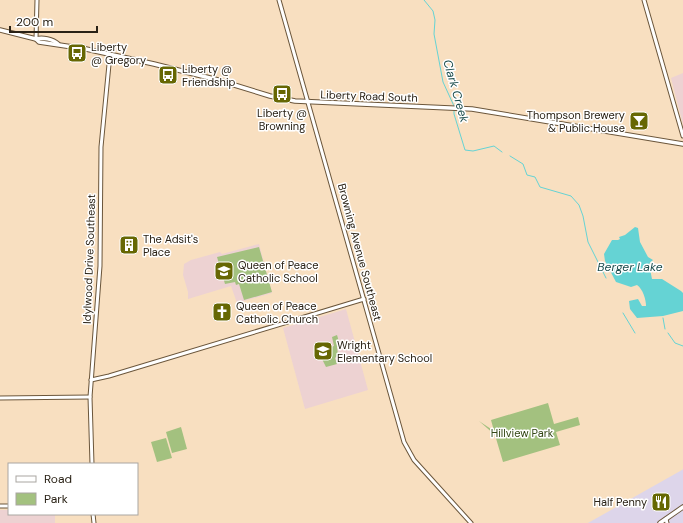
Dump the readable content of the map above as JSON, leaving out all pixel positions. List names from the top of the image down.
{
  "streets": {
    "main road": ["Liberty Road South"],
    "street": ["Browning Avenue Southeast", "Idylwood Drive Southeast"]
  },
  "crossings": [
    ["Liberty Road South", "Browning Avenue Southeast"],
    ["Liberty Road South", "Idylwood Drive Southeast"]
  ],
  "water": ["Clark Creek", "Berger Lake"],
  "parks": ["Hillview Park"],
  "places": {
    "bus stop": ["Liberty @ Gregory", "Liberty @ Friendship", "Liberty @ Browning"],
    "bar": ["Thompson Brewery & Public House"],
    "building": ["The Adsit's Place"],
    "school or university": ["Queen of Peace Catholic School", "Wright Elementary School"],
    "church": ["Queen of Peace Catholic Church"],
    "restaurant": ["Half Penny"]
  },
  "legend": ["Road", "Park"],
  "scale_bar": "200 m"
}
